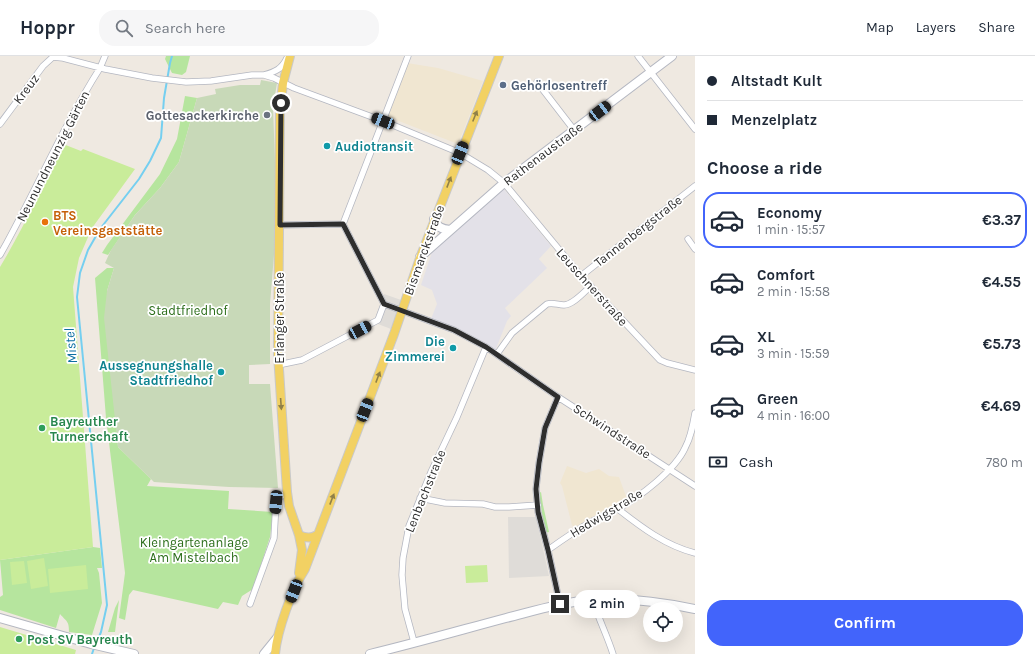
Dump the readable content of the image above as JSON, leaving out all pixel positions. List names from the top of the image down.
{
  "streets": {
    "main road": ["Rathenaustraße", "Bismarckstraße", "Erlanger Straße"],
    "street": [
      "Kreuz",
      "Neunundneunzig Gärten",
      "Tannenbergstraße",
      "Leuschnerstraße",
      "Schwindstraße",
      "Lenbachstraße",
      "Hedwigstraße"
    ]
  },
  "crossings": [
    ["Rathenaustraße", "Bismarckstraße"],
    ["Rathenaustraße", "Leuschnerstraße"],
    ["Tannenbergstraße", "Leuschnerstraße"],
    ["Bismarckstraße", "Leuschnerstraße"],
    ["Bismarckstraße", "Erlanger Straße"],
    ["Bismarckstraße", "Schwindstraße"],
    ["Leuschnerstraße", "Erlanger Straße"],
    ["Schwindstraße", "Lenbachstraße"],
    ["Schwindstraße", "Hedwigstraße"]
  ],
  "one_way": ["Bismarckstraße"],
  "water": ["Mistel"],
  "parks": ["Stadtfriedhof", "Kleingartenanlage Am Mistelbach"],
  "places": [
    "Gehörlosentreff",
    "Gottesackerkirche",
    "Audiotransit",
    "BTS Vereinsgaststätte",
    "Die Zimmerei",
    "Aussegnungshalle Stadtfriedhof",
    "Bayreuther Turnerschaft",
    "Post SV Bayreuth"
  ],
  "page": {
    "header": "Hoppr",
    "search": "Search here",
    "nav": ["Map", "Layers", "Share"],
    "banner": ["Altstadt Kult", "Menzelplatz"],
    "heading": "Choose a ride",
    "list": [
      {
        "name": "Economy",
        "note": "1 min · 15:57",
        "value": "€3.37"
      },
      {
        "name": "Comfort",
        "note": "2 min · 15:58",
        "value": "€4.55"
      },
      {
        "name": "XL",
        "note": "3 min · 15:59",
        "value": "€5.73"
      },
      {
        "name": "Green",
        "note": "4 min · 16:00",
        "value": "€4.69"
      }
    ],
    "pay": ["Cash", "780 m"],
    "bubble": "2 min",
    "buttons": "Confirm"
  }
}
